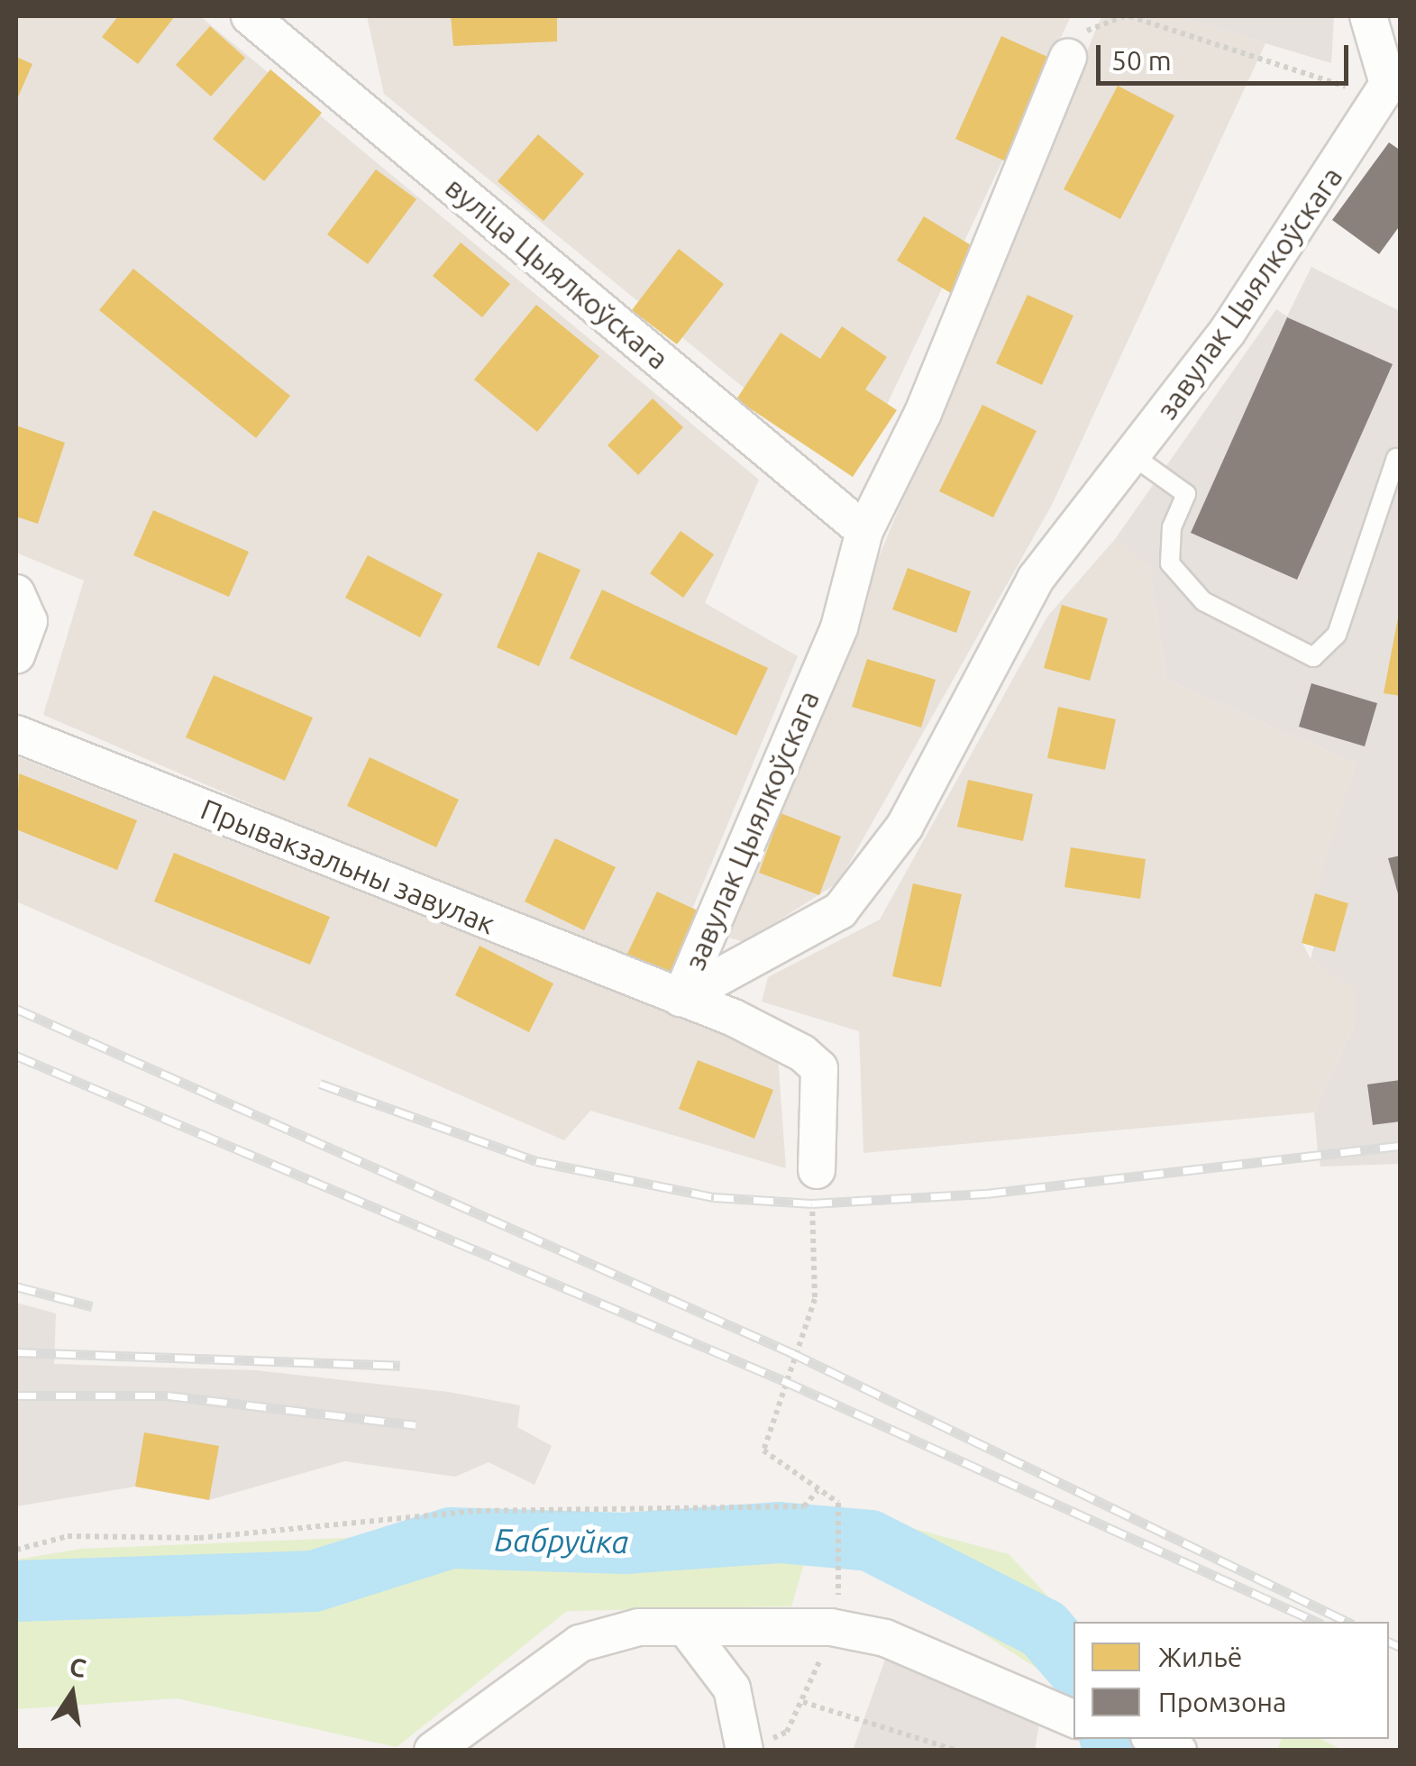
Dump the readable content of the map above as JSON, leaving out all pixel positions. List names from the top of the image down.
{
  "streets": {
    "street": ["вуліца Цыялкоўскага", "завулак Цыялкоўскага", "Прывакзальны завулак"]
  },
  "crossings": [
    ["вуліца Цыялкоўскага", "завулак Цыялкоўскага"],
    ["завулак Цыялкоўскага", "Прывакзальны завулак"]
  ],
  "water": ["Бабруйка"],
  "legend": ["Жильё", "Промзона"],
  "scale_bar": "50 m",
  "north": "top"
}
